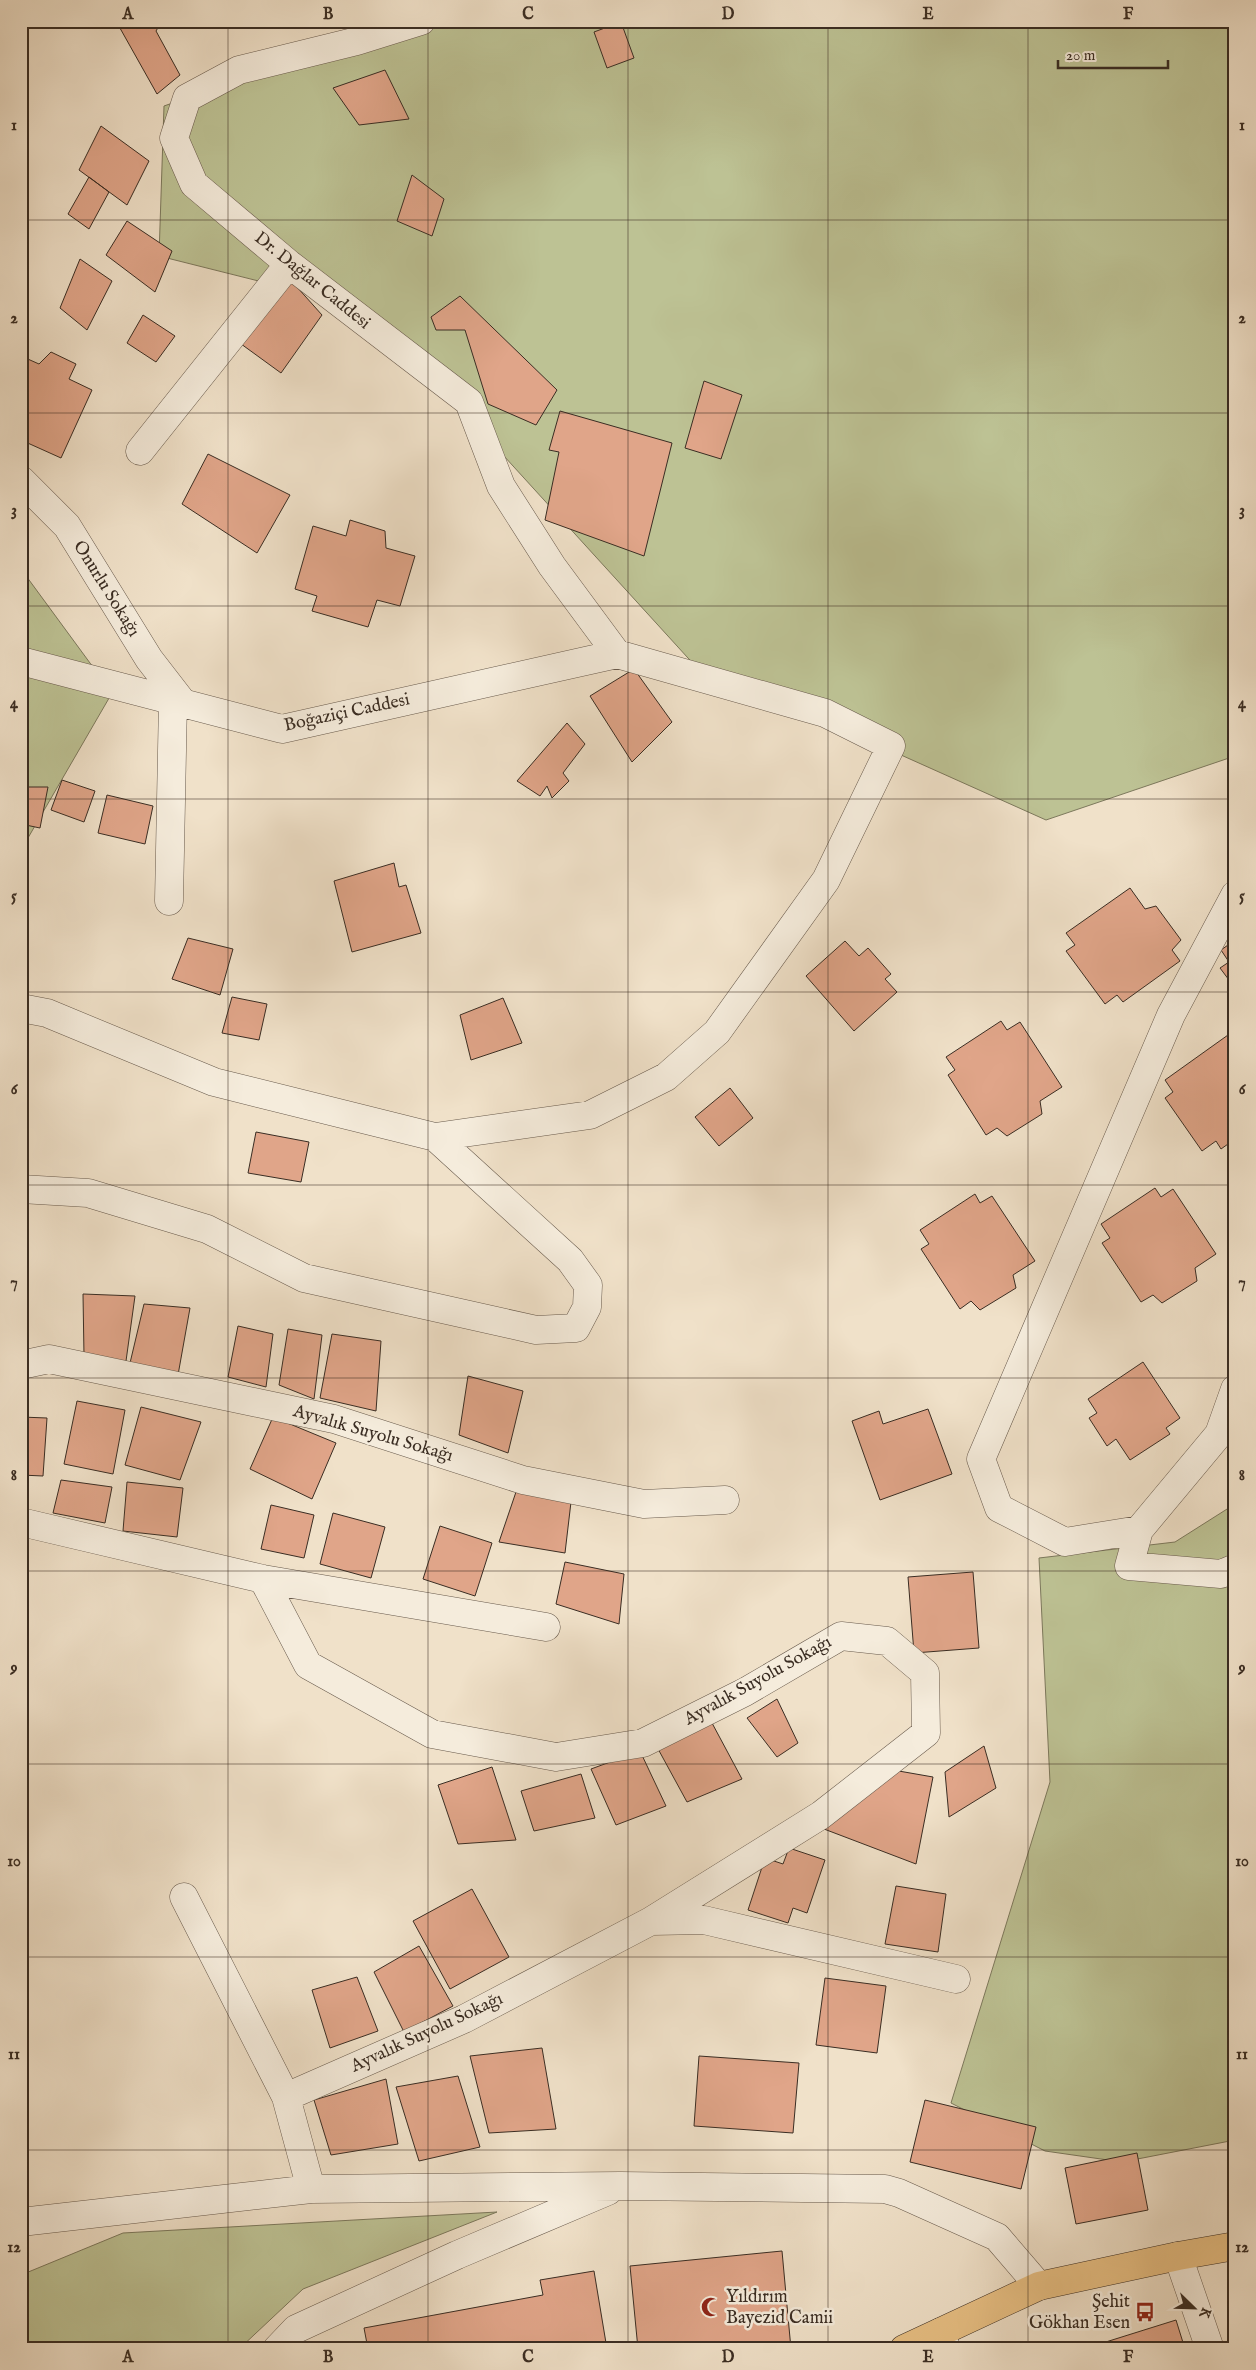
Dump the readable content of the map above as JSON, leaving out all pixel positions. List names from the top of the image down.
{
  "streets": {
    "street": [
      "Dr. Dağlar Caddesi",
      "Onurlu Sokağı",
      "Boğaziçi Caddesi",
      "Ayvalık Suyolu Sokağı"
    ]
  },
  "crossings": [
    ["Dr. Dağlar Caddesi", "Boğaziçi Caddesi"],
    ["Onurlu Sokağı", "Boğaziçi Caddesi"]
  ],
  "places": {
    "mosque": ["Yıldırım Bayezid Camii"],
    "bus stop": ["Şehit Gökhan Esen"]
  },
  "scale_bar": "20 m",
  "north": "bottom right",
  "grid": {
    "columns": [
      "A",
      "B",
      "C",
      "D",
      "E",
      "F"
    ],
    "rows": [
      "1",
      "2",
      "3",
      "4",
      "5",
      "6",
      "7",
      "8",
      "9",
      "10",
      "11",
      "12"
    ]
  }
}
